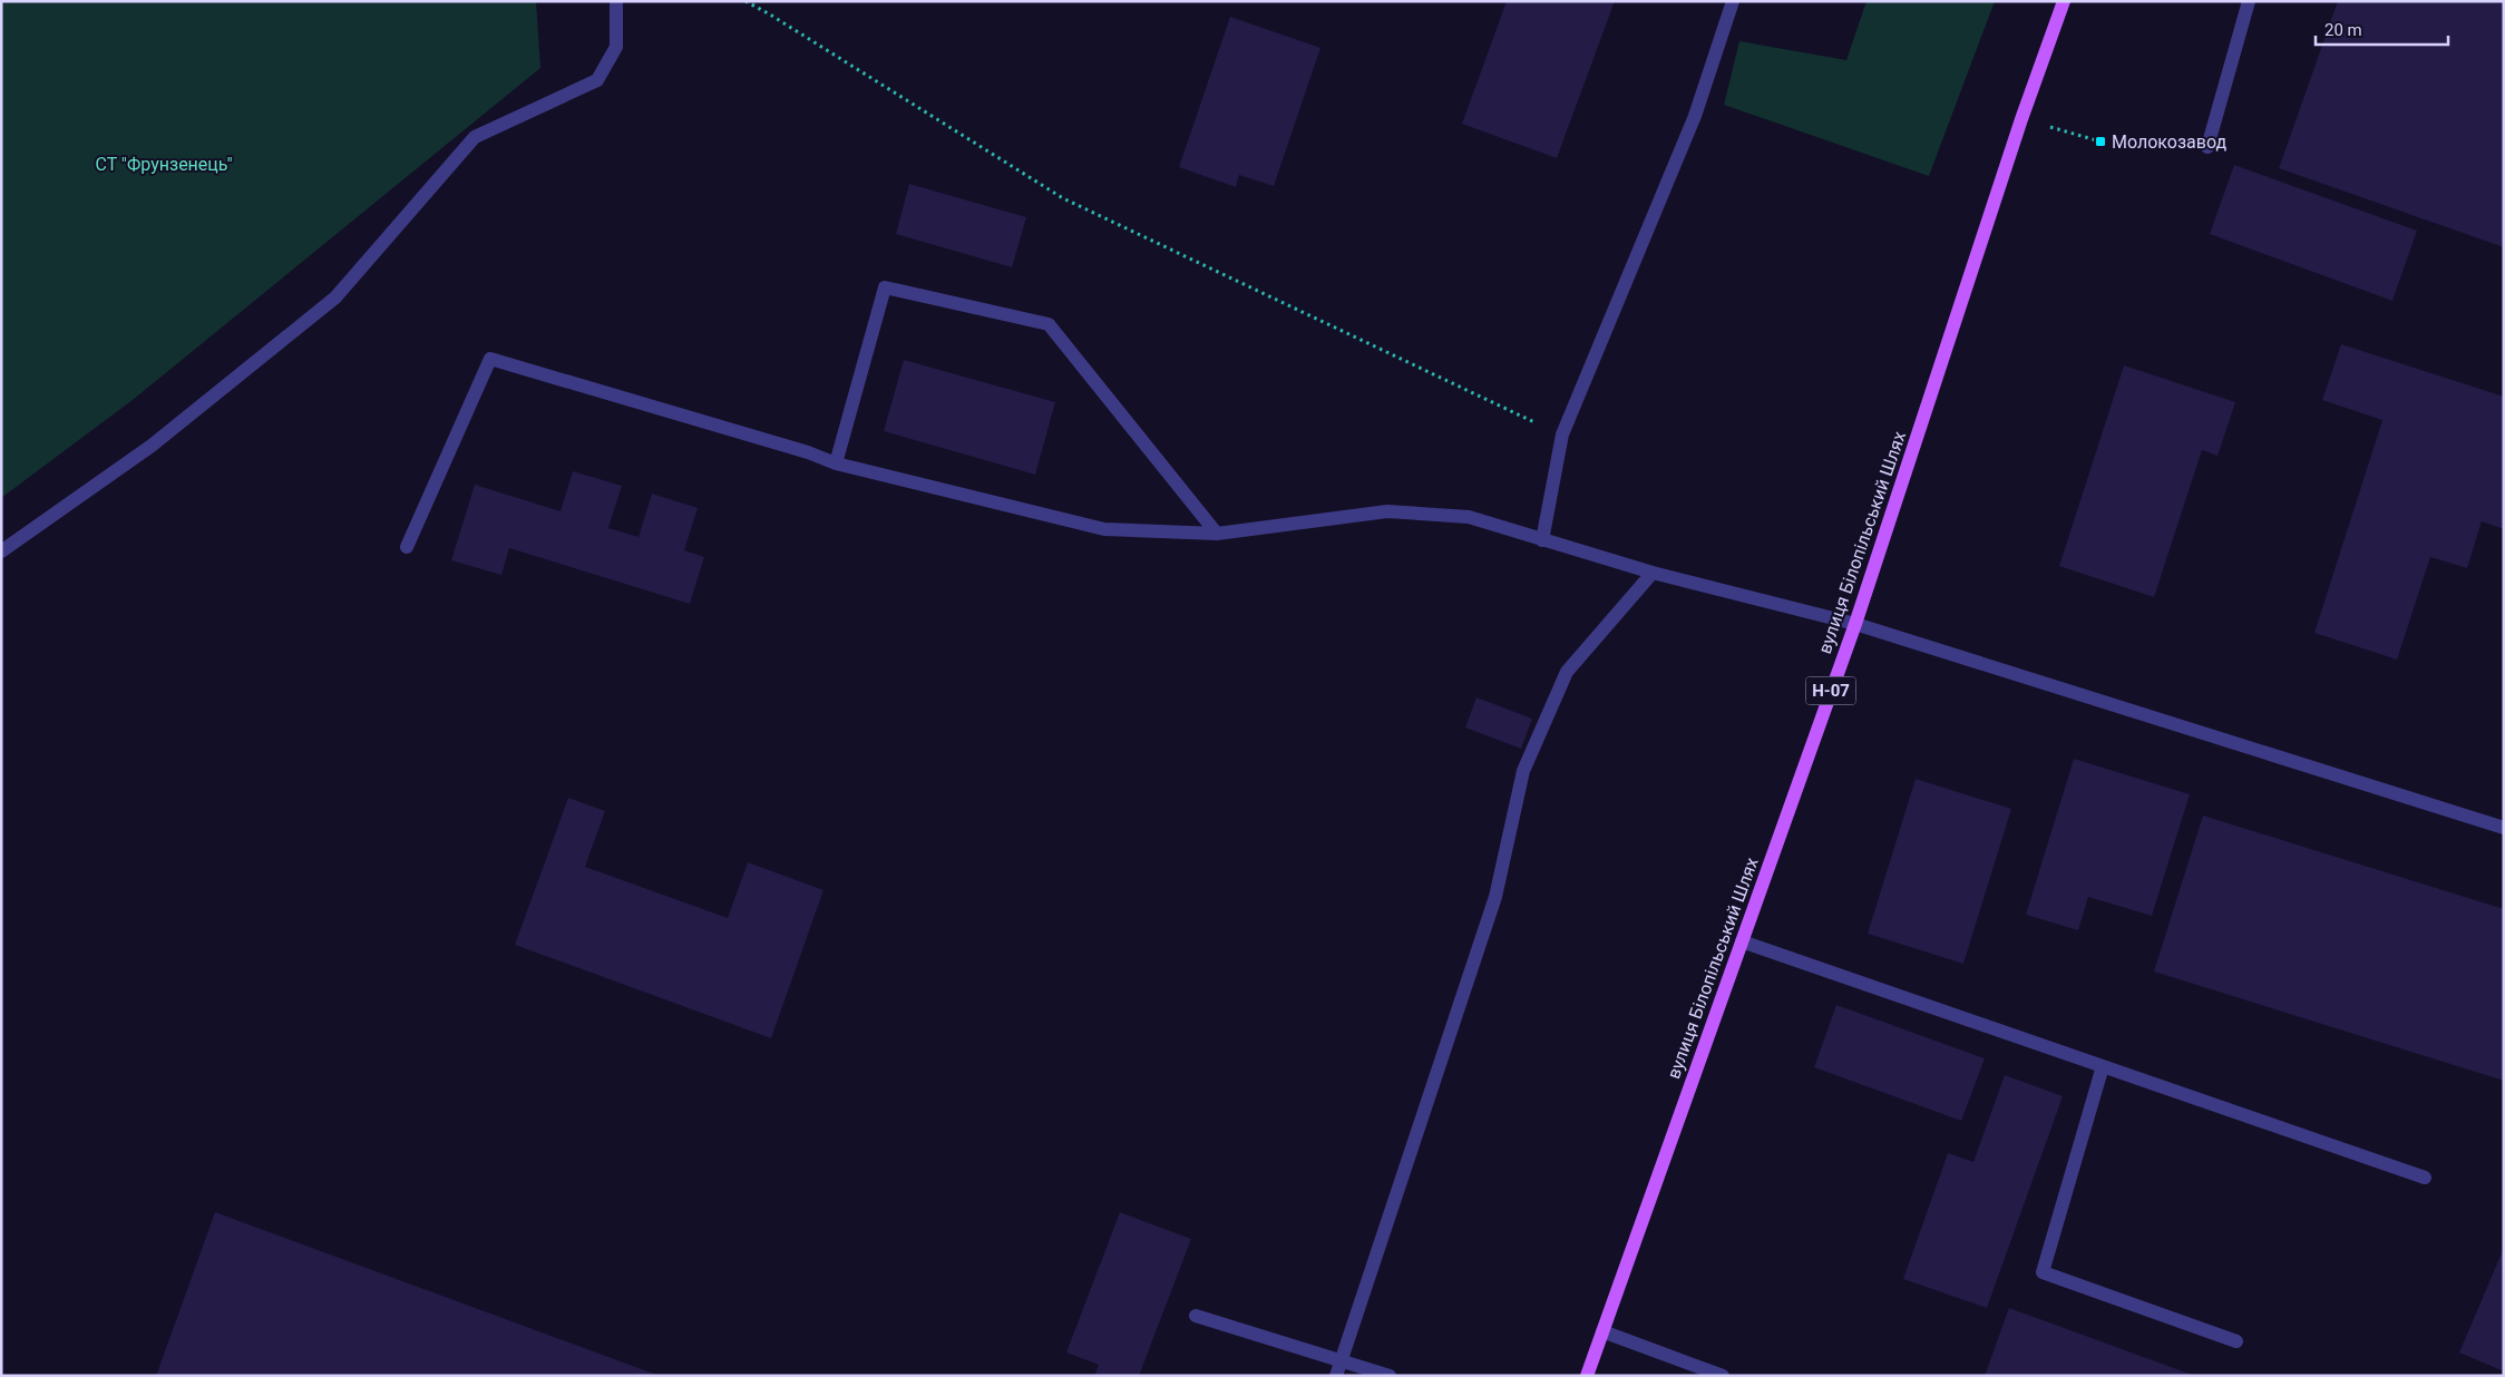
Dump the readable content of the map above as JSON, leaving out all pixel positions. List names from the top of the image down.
{
  "streets": {
    "main road": ["вулиця Білопільський Шлях", "Н-07"]
  },
  "parks": ["СТ \"Фрунзенець\""],
  "places": {
    "transit": ["Молокозавод"]
  },
  "scale_bar": "20 m"
}
